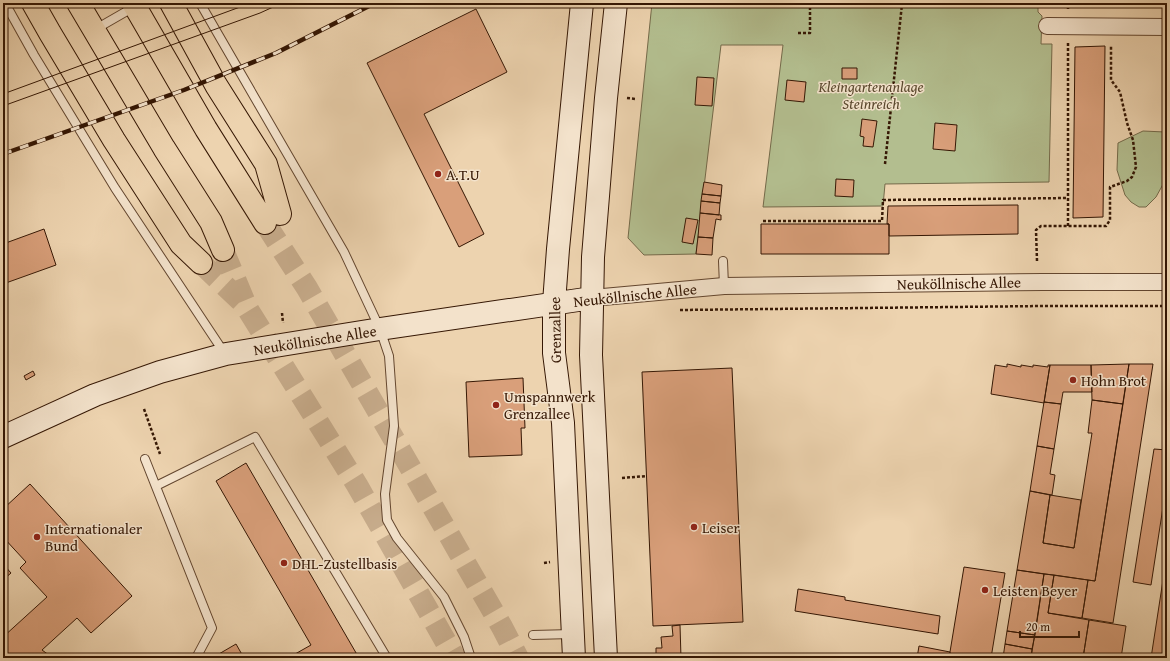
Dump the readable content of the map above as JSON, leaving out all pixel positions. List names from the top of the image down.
{
  "streets": {
    "main road": ["Neuköllnische Allee", "Grenzallee"]
  },
  "crossings": [
    ["Neuköllnische Allee", "Grenzallee"]
  ],
  "parks": ["Kleingartenanlage Steinreich"],
  "places": [
    "A.T.U",
    "Hohn Brot",
    "Umspannwerk Grenzallee",
    "Leiser",
    "Internationaler Bund",
    "DHL-Zustellbasis",
    "Leisten Beyer"
  ],
  "scale_bar": "20 m"
}
